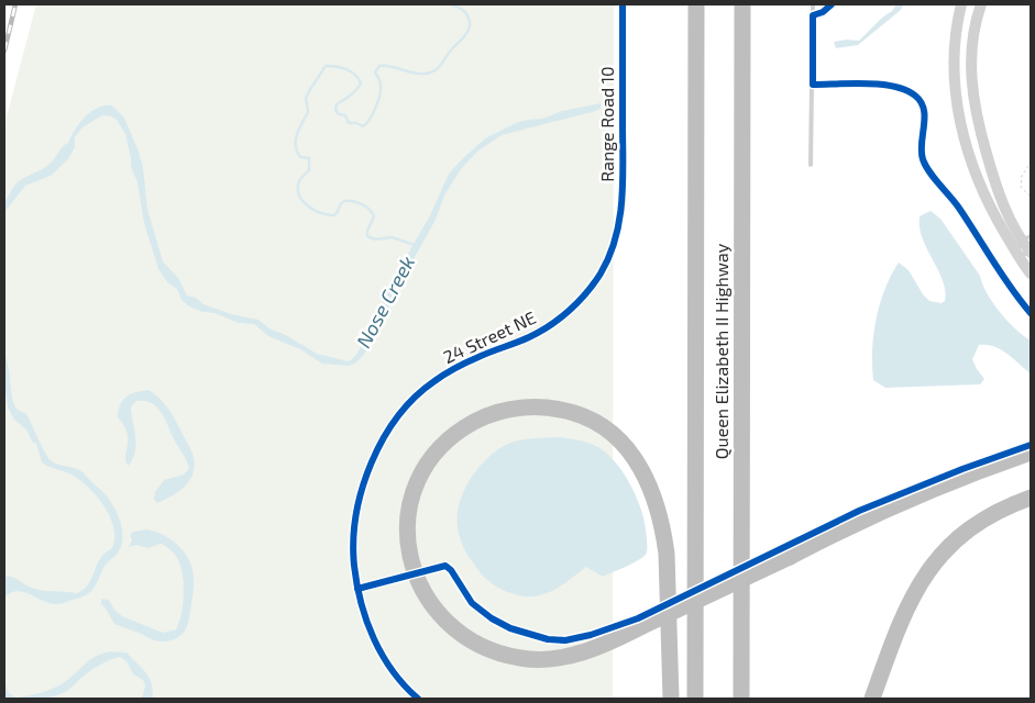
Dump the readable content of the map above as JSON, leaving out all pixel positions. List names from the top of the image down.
{
  "streets": {
    "highway": ["Queen Elizabeth II Highway"],
    "street": ["Range Road 10", "24 Street NE"]
  },
  "crossings": [
    ["Range Road 10", "24 Street NE"]
  ],
  "water": ["Nose Creek"]
}
